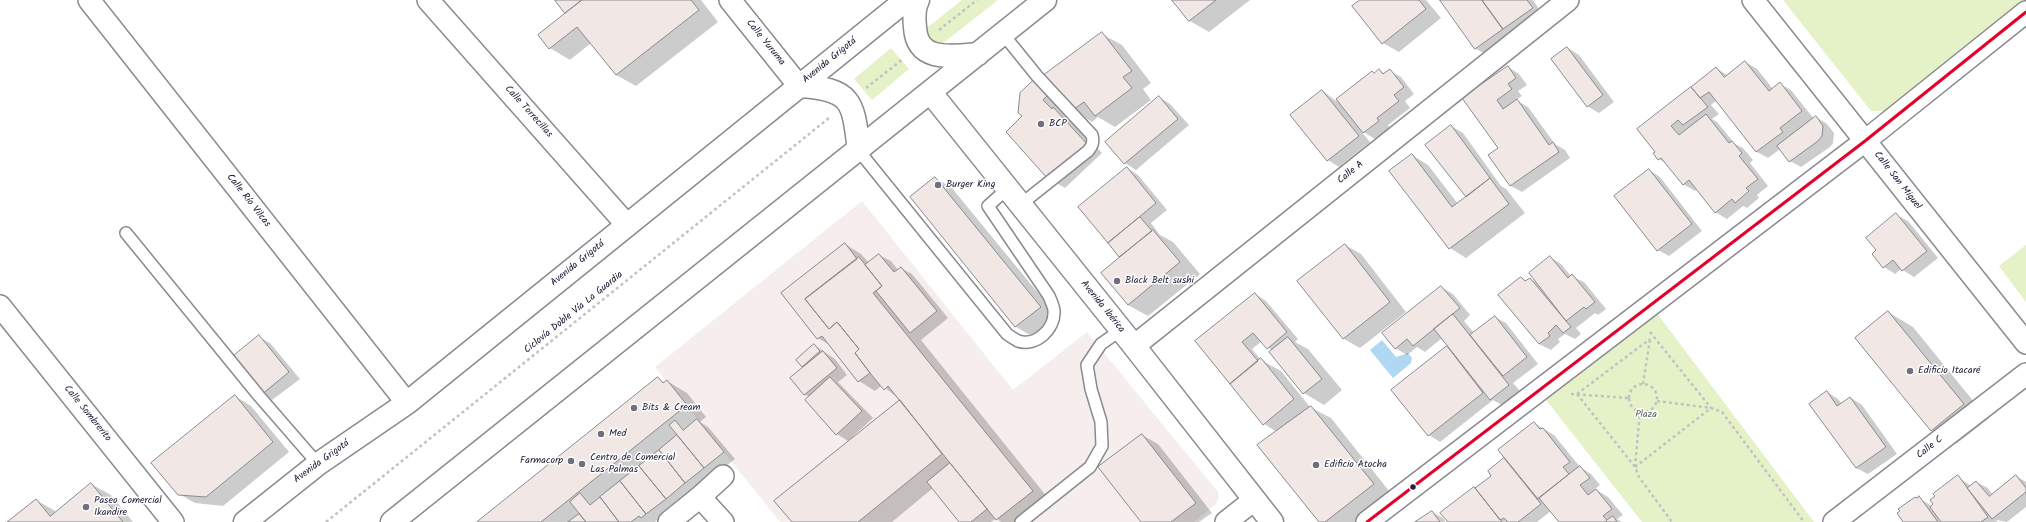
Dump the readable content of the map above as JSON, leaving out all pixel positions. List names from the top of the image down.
{
  "streets": {
    "main road": ["Avenida Grigotá", "Avenida Ibérica"],
    "street": [
      "Calle Yuruma",
      "Calle Torrecillas",
      "Calle A",
      "Calle San Miguel",
      "Calle Río Vilcas",
      "Calle Sombrerito",
      "Calle C"
    ],
    "path": ["Ciclovía Doble Vía La Guardia"]
  },
  "crossings": [
    ["Calle Yuruma", "Avenida Grigotá"],
    ["Avenida Grigotá", "Calle Torrecillas"],
    ["Avenida Grigotá", "Calle Río Vilcas"],
    ["Calle A", "Avenida Ibérica"]
  ],
  "parks": ["Plaza"],
  "places": [
    "BCP",
    "Burger King",
    "Black Belt sushi",
    "Edificio Itacaré",
    "Bits & Cream",
    "Med",
    "Farmacorp",
    "Centro de Comercial Las Palmas",
    "Edificio Atocha",
    "Paseo Comercial Ikandire"
  ]
}
